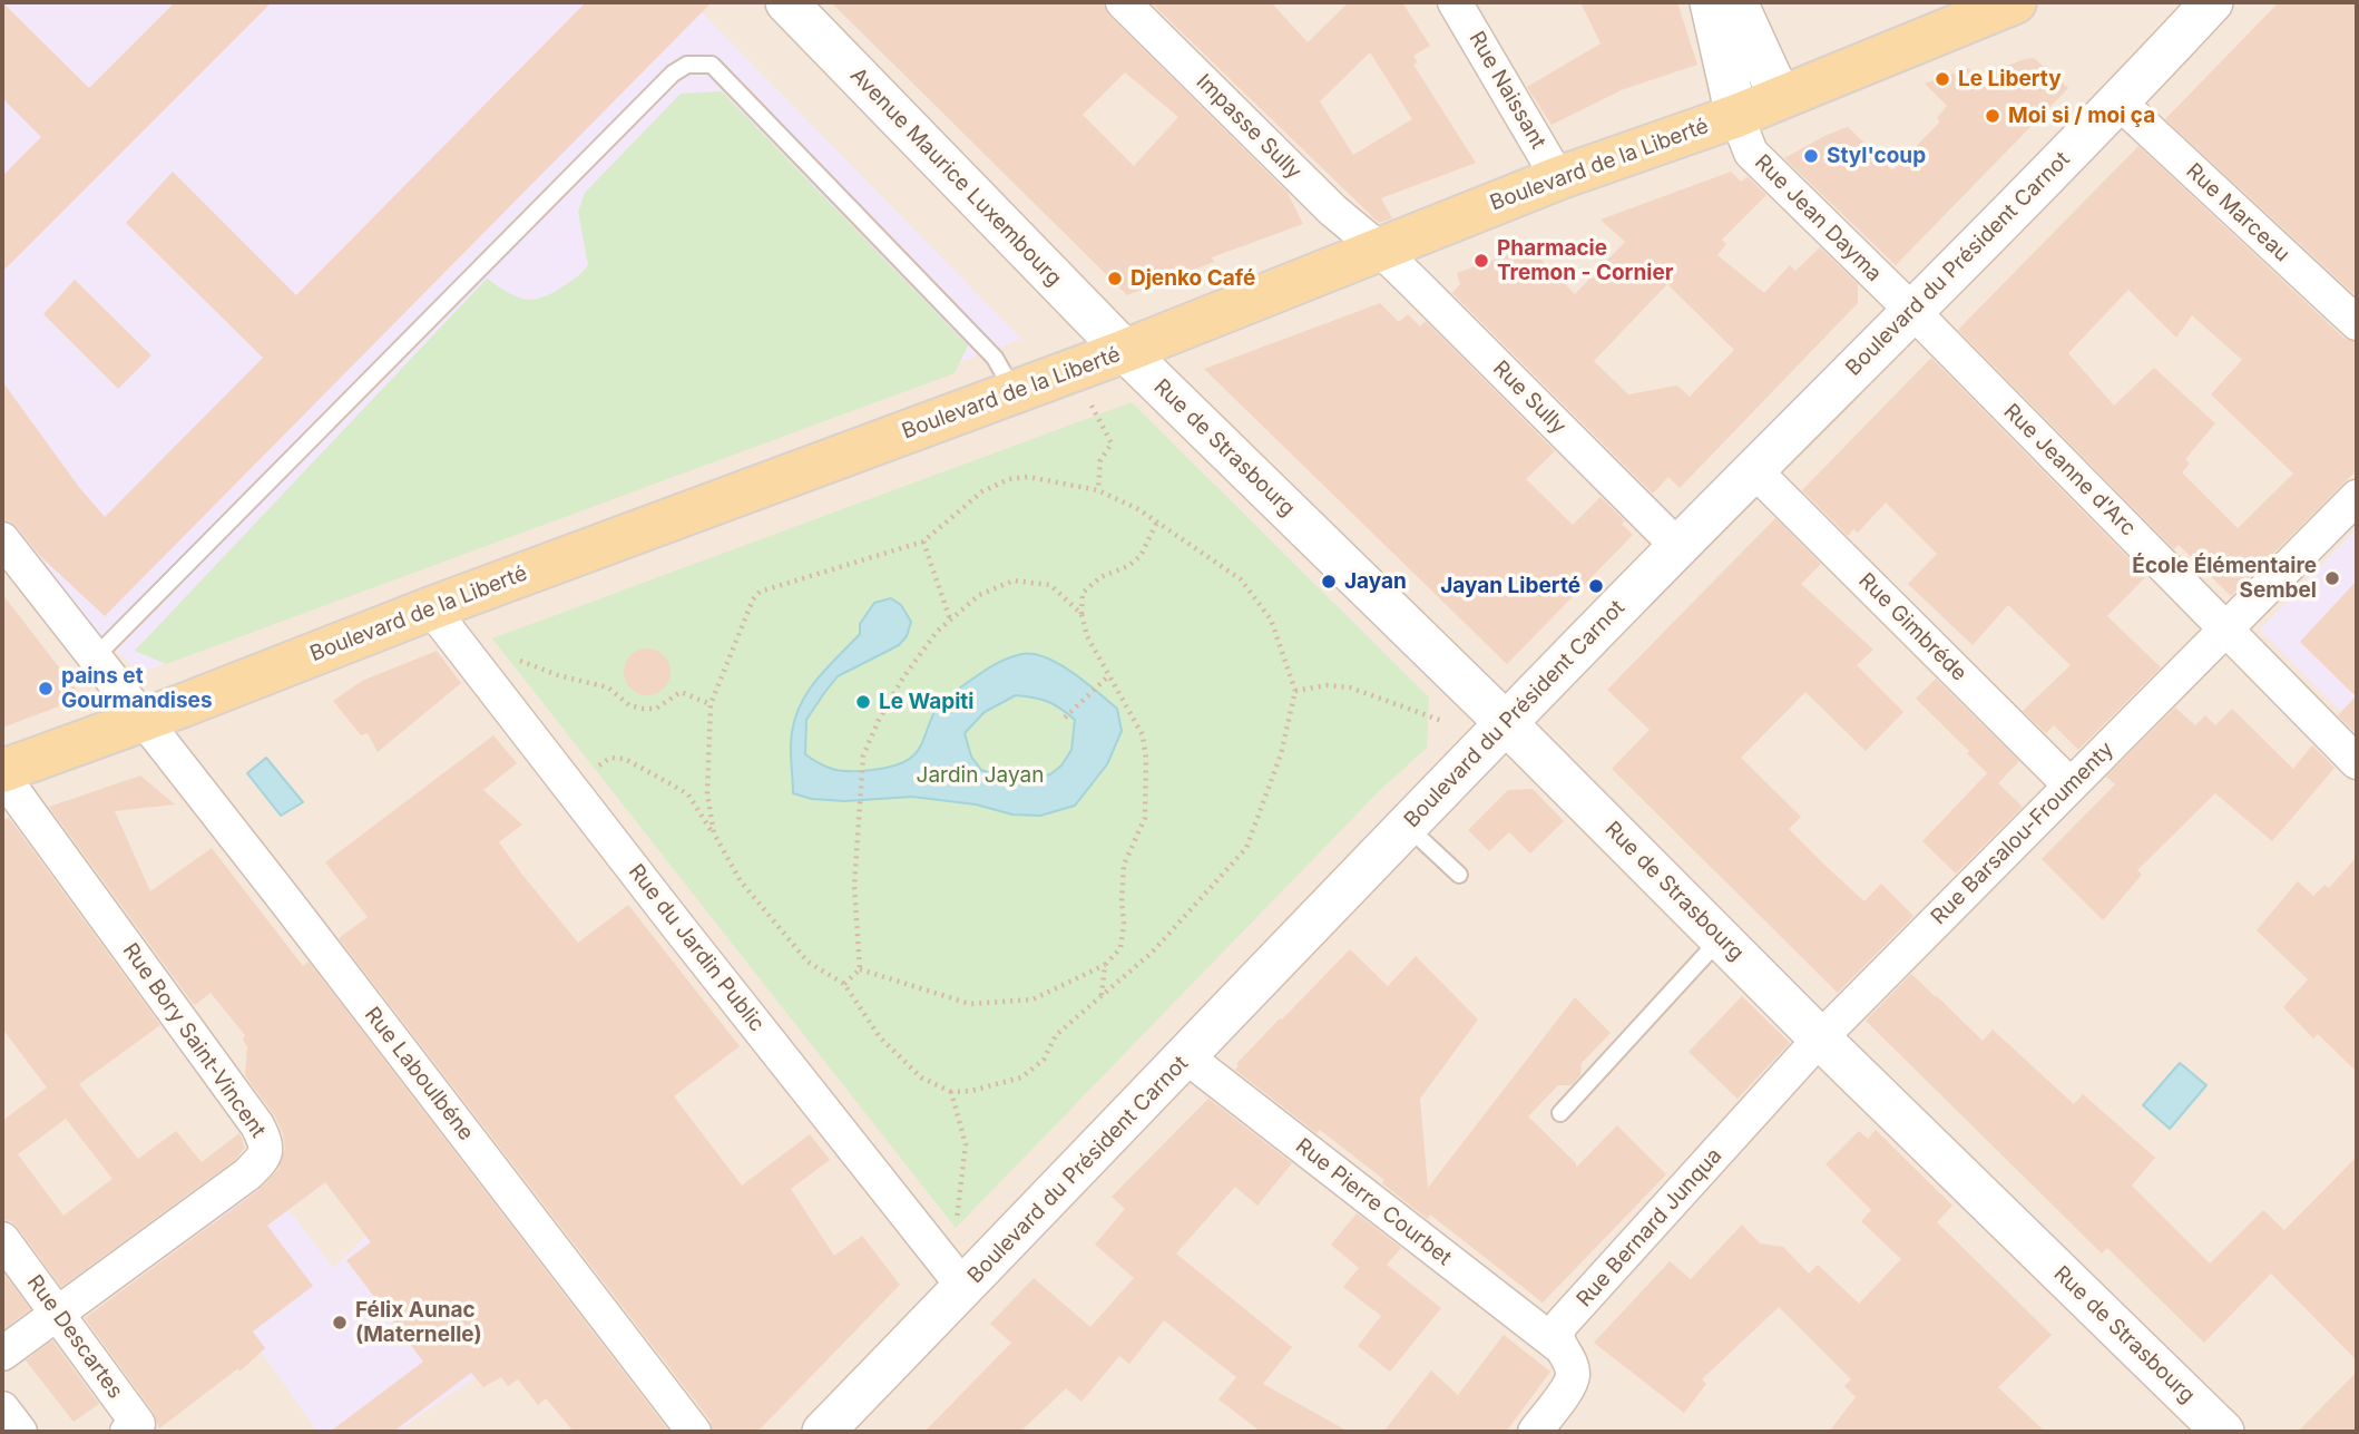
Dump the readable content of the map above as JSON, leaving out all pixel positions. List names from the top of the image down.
{
  "streets": {
    "main road": ["Boulevard de la Liberté"],
    "street": [
      "Rue Naissant",
      "Impasse Sully",
      "Avenue Maurice Luxembourg",
      "Rue Marceau",
      "Rue Jean Dayma",
      "Boulevard du Président Carnot",
      "Rue Sully",
      "Rue de Strasbourg",
      "Rue Jeanne d'Arc",
      "Rue Gimbréde",
      "Rue Barsalou-Froumenty",
      "Rue du Jardin Public",
      "Rue Bory Saint-Vincent",
      "Rue Laboulbéne",
      "Rue Pierre Courbet",
      "Rue Bernard Junqua",
      "Rue Descartes"
    ]
  },
  "crossings": [
    ["Rue Naissant", "Boulevard de la Liberté"],
    ["Impasse Sully", "Boulevard de la Liberté"],
    ["Impasse Sully", "Rue Sully"],
    ["Boulevard de la Liberté", "Avenue Maurice Luxembourg"],
    ["Boulevard de la Liberté", "Rue Jean Dayma"],
    ["Boulevard de la Liberté", "Rue Sully"],
    ["Boulevard de la Liberté", "Rue de Strasbourg"],
    ["Boulevard de la Liberté", "Rue du Jardin Public"],
    ["Boulevard de la Liberté", "Rue Bory Saint-Vincent"],
    ["Boulevard de la Liberté", "Rue Laboulbéne"],
    ["Avenue Maurice Luxembourg", "Rue de Strasbourg"],
    ["Rue Marceau", "Boulevard du Président Carnot"],
    ["Rue Jean Dayma", "Boulevard du Président Carnot"],
    ["Rue Jean Dayma", "Rue Jeanne d'Arc"],
    ["Boulevard du Président Carnot", "Rue Sully"],
    ["Boulevard du Président Carnot", "Rue de Strasbourg"],
    ["Boulevard du Président Carnot", "Rue Jeanne d'Arc"],
    ["Boulevard du Président Carnot", "Rue Gimbréde"],
    ["Boulevard du Président Carnot", "Rue du Jardin Public"],
    ["Boulevard du Président Carnot", "Rue Pierre Courbet"],
    ["Rue de Strasbourg", "Rue Barsalou-Froumenty"],
    ["Rue de Strasbourg", "Rue Bernard Junqua"],
    ["Rue Jeanne d'Arc", "Rue Barsalou-Froumenty"],
    ["Rue Gimbréde", "Rue Barsalou-Froumenty"],
    ["Rue Barsalou-Froumenty", "Rue Bernard Junqua"],
    ["Rue Bory Saint-Vincent", "Rue Descartes"],
    ["Rue Pierre Courbet", "Rue Bernard Junqua"]
  ],
  "parks": ["Jardin Jayan"],
  "places": [
    "Le Liberty",
    "Moi si / moi ça",
    "Styl'coup",
    "Pharmacie Tremon - Cornier",
    "Djenko Café",
    "École Élémentaire Sembel",
    "Jayan",
    "Jayan Liberté",
    "pains et Gourmandises",
    "Le Wapiti",
    "Félix Aunac (Maternelle)"
  ]
}
